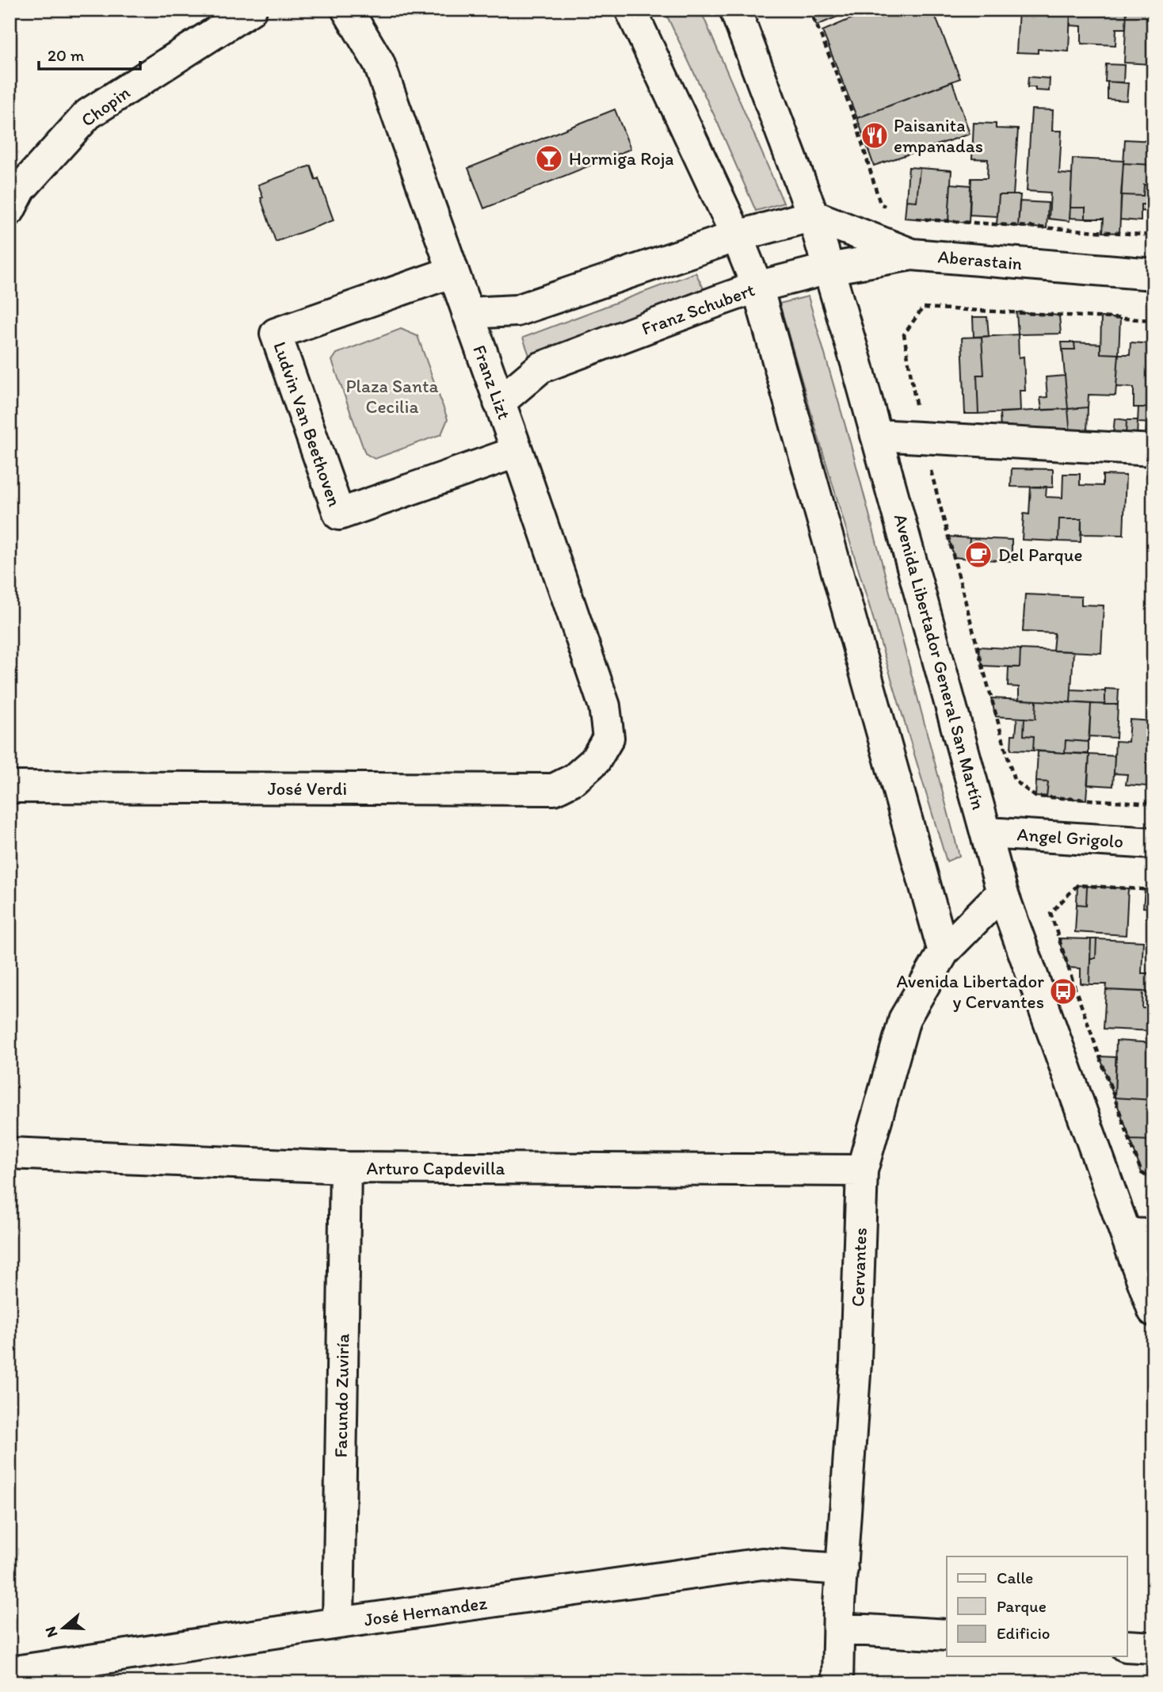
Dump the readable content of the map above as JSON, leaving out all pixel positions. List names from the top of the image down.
{
  "streets": {
    "street": [
      "Chopin",
      "Aberastain",
      "Franz Schubert",
      "Franz Lizt",
      "Ludvin Van Beethoven",
      "Avenida Libertador General San Martín",
      "José Verdi",
      "Angel Grigolo",
      "Arturo Capdevilla",
      "Cervantes",
      "Facundo Zuviría",
      "José Hernandez"
    ]
  },
  "crossings": [
    ["Aberastain", "Franz Schubert"],
    ["Aberastain", "Avenida Libertador General San Martín"],
    ["Franz Schubert", "Franz Lizt"],
    ["Franz Schubert", "Avenida Libertador General San Martín"],
    ["Franz Lizt", "Ludvin Van Beethoven"],
    ["Franz Lizt", "José Verdi"],
    ["Avenida Libertador General San Martín", "Angel Grigolo"],
    ["Avenida Libertador General San Martín", "Cervantes"],
    ["Arturo Capdevilla", "Cervantes"],
    ["Arturo Capdevilla", "Facundo Zuviría"],
    ["Cervantes", "José Hernandez"],
    ["Facundo Zuviría", "José Hernandez"]
  ],
  "parks": ["Plaza Santa Cecilia"],
  "places": {
    "restaurant": ["Paisanita empanadas"],
    "bar": ["Hormiga Roja"],
    "cafe": ["Del Parque"],
    "bus stop": ["Avenida Libertador y Cervantes"]
  },
  "legend": ["Calle", "Parque", "Edificio"],
  "scale_bar": "20 m",
  "north": "left"
}
